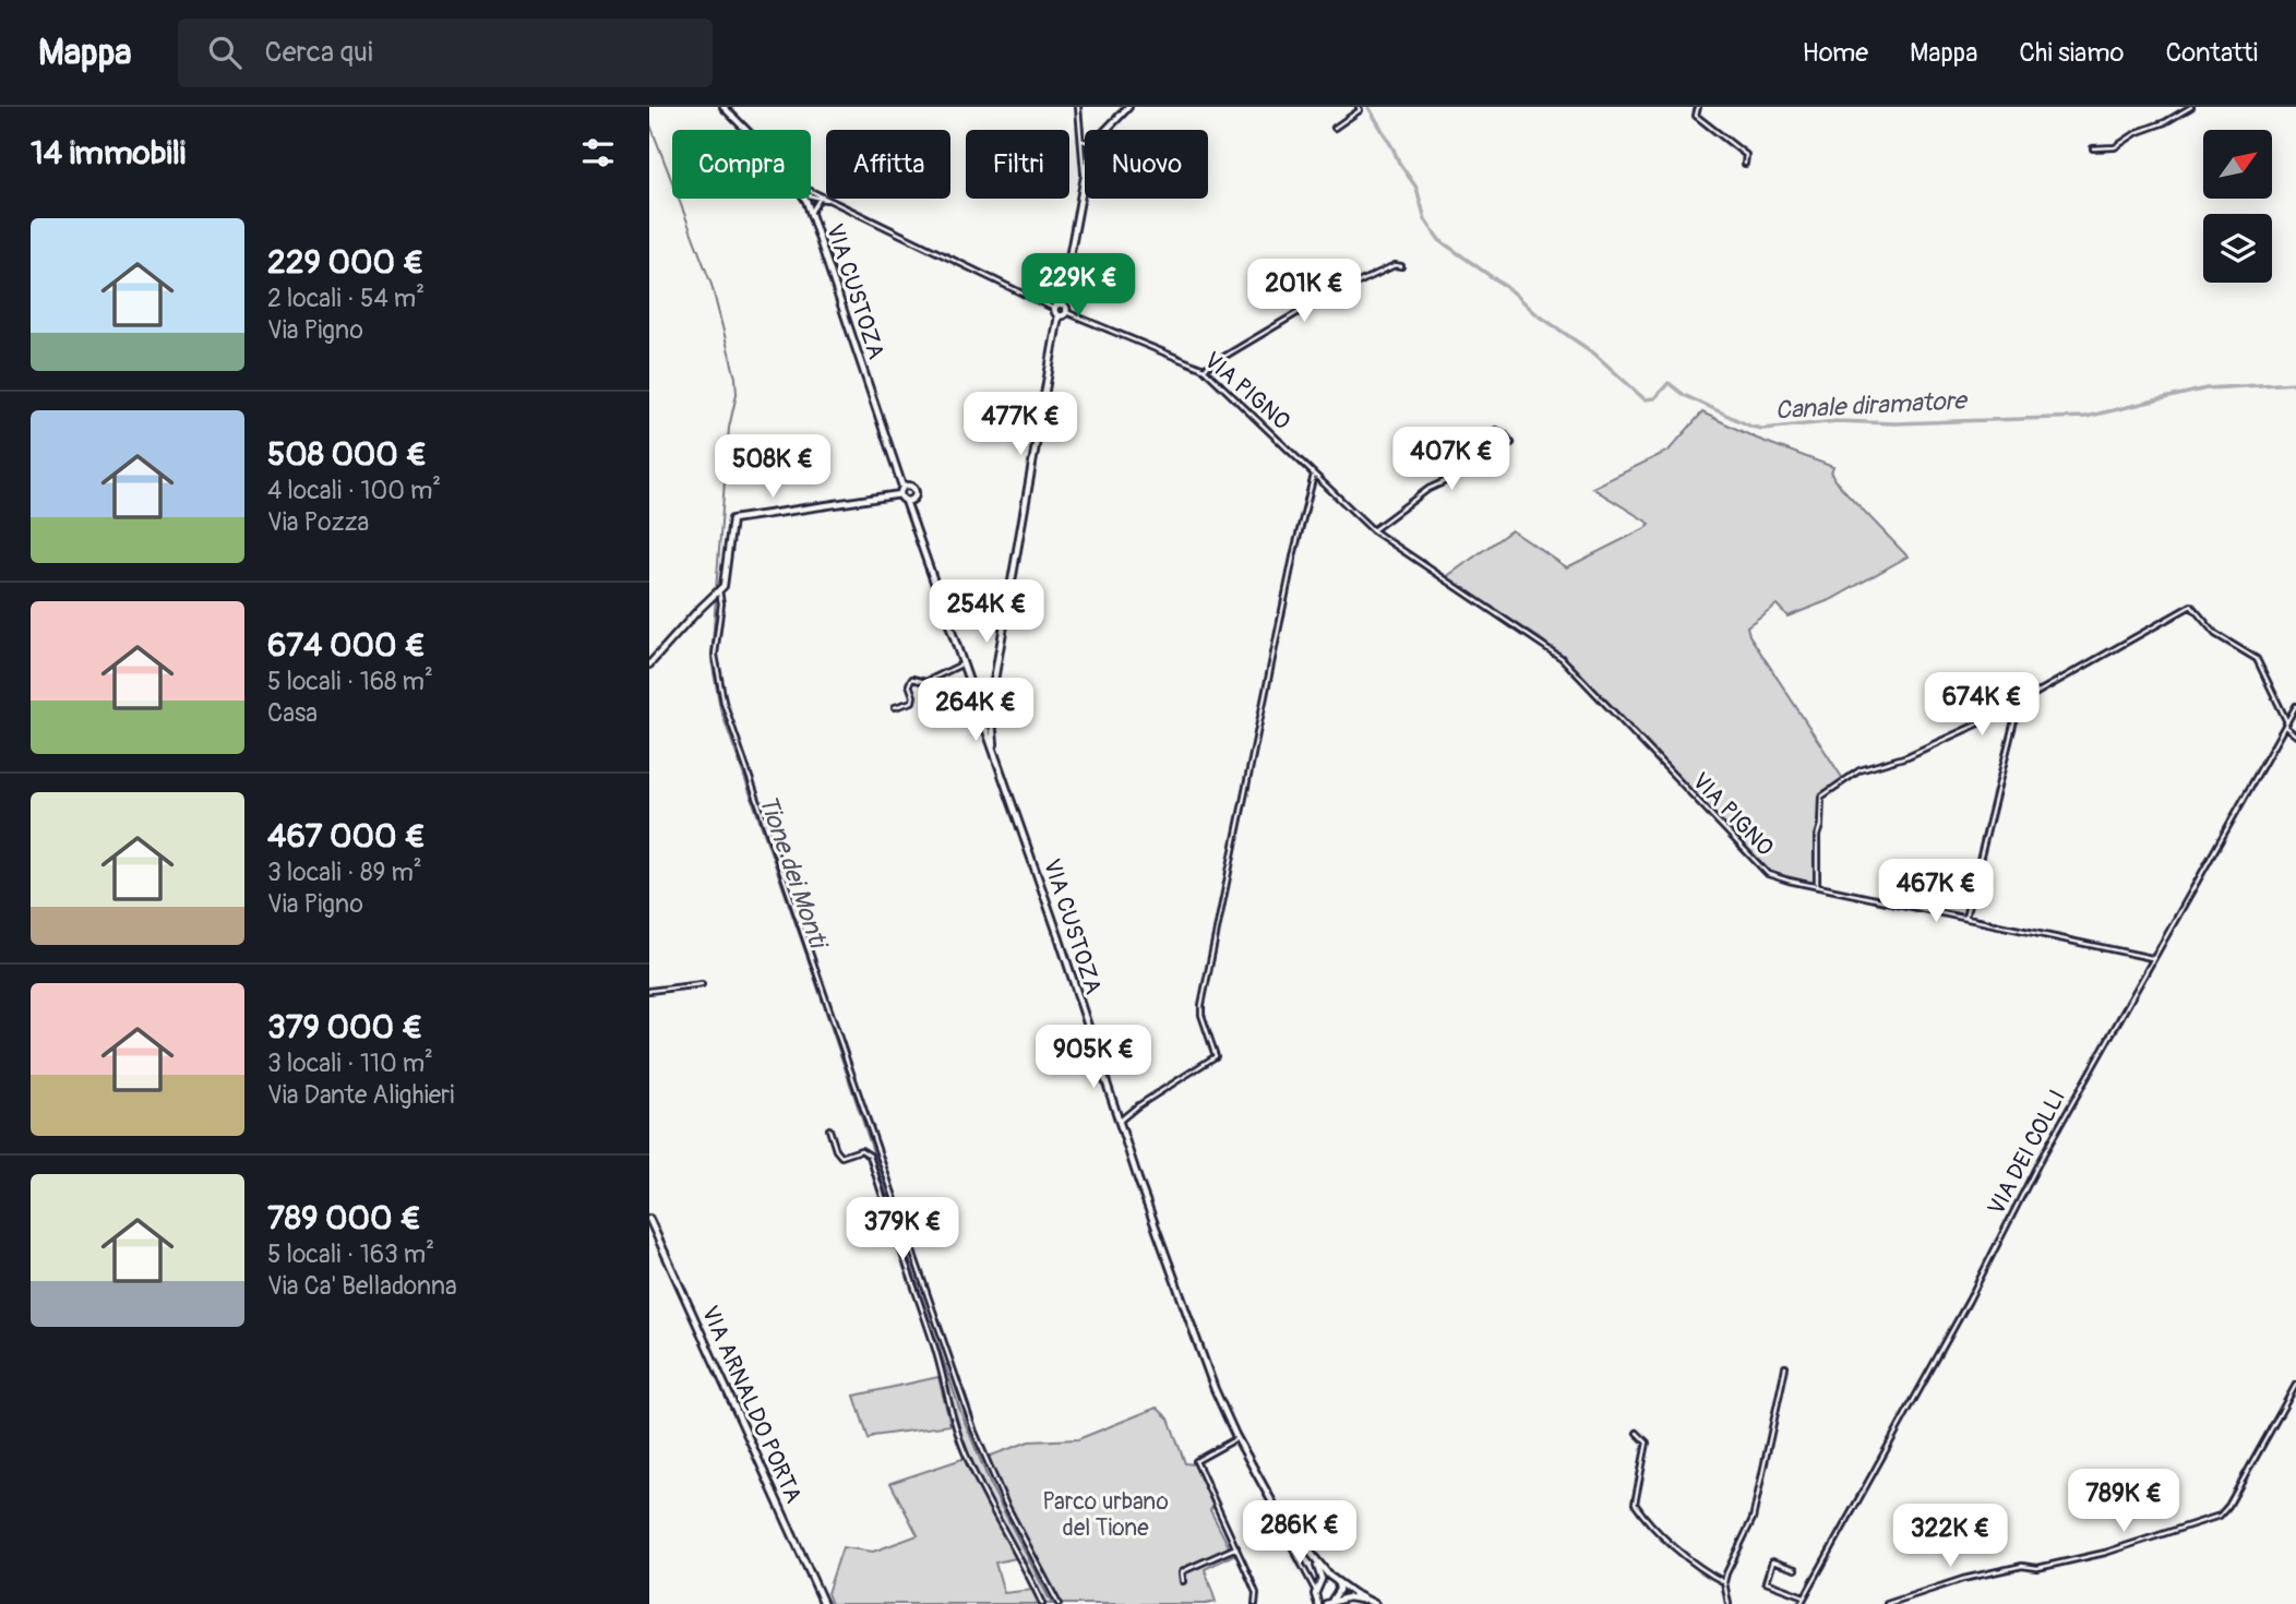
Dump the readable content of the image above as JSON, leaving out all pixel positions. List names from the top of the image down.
{
  "streets": {
    "main road": ["VIA CUSTOZA", "VIA ARNALDO PORTA"],
    "street": ["VIA PIGNO", "VIA DEI COLLI"]
  },
  "crossings": [
    ["VIA PIGNO", "VIA DEI COLLI"]
  ],
  "water": ["Canale diramatore", "Tione dei Monti"],
  "parks": ["Parco urbano del Tione"],
  "north": "top right",
  "page": {
    "header": "Mappa",
    "search": "Cerca qui",
    "nav": [
      "Home",
      "Mappa",
      "Chi siamo",
      "Contatti"
    ],
    "heading": "14 immobili",
    "chip": [
      "Compra",
      "Affitta",
      "Filtri",
      "Nuovo"
    ],
    "list": [
      {
        "name": "229 000 €",
        "note": "2 locali · 54 m² · Via Pigno"
      },
      {
        "name": "508 000 €",
        "note": "4 locali · 100 m² · Via Pozza"
      },
      {
        "name": "674 000 €",
        "note": "5 locali · 168 m² · Casa"
      },
      {
        "name": "467 000 €",
        "note": "3 locali · 89 m² · Via Pigno"
      },
      {
        "name": "379 000 €",
        "note": "3 locali · 110 m² · Via Dante Alighieri"
      },
      {
        "name": "789 000 €",
        "note": "5 locali · 163 m² · Via Ca' Belladonna"
      }
    ],
    "price": [
      "229K €",
      "201K €",
      "477K €",
      "407K €",
      "508K €",
      "254K €",
      "674K €",
      "264K €",
      "467K €",
      "905K €",
      "379K €",
      "789K €",
      "286K €",
      "322K €"
    ]
  }
}
